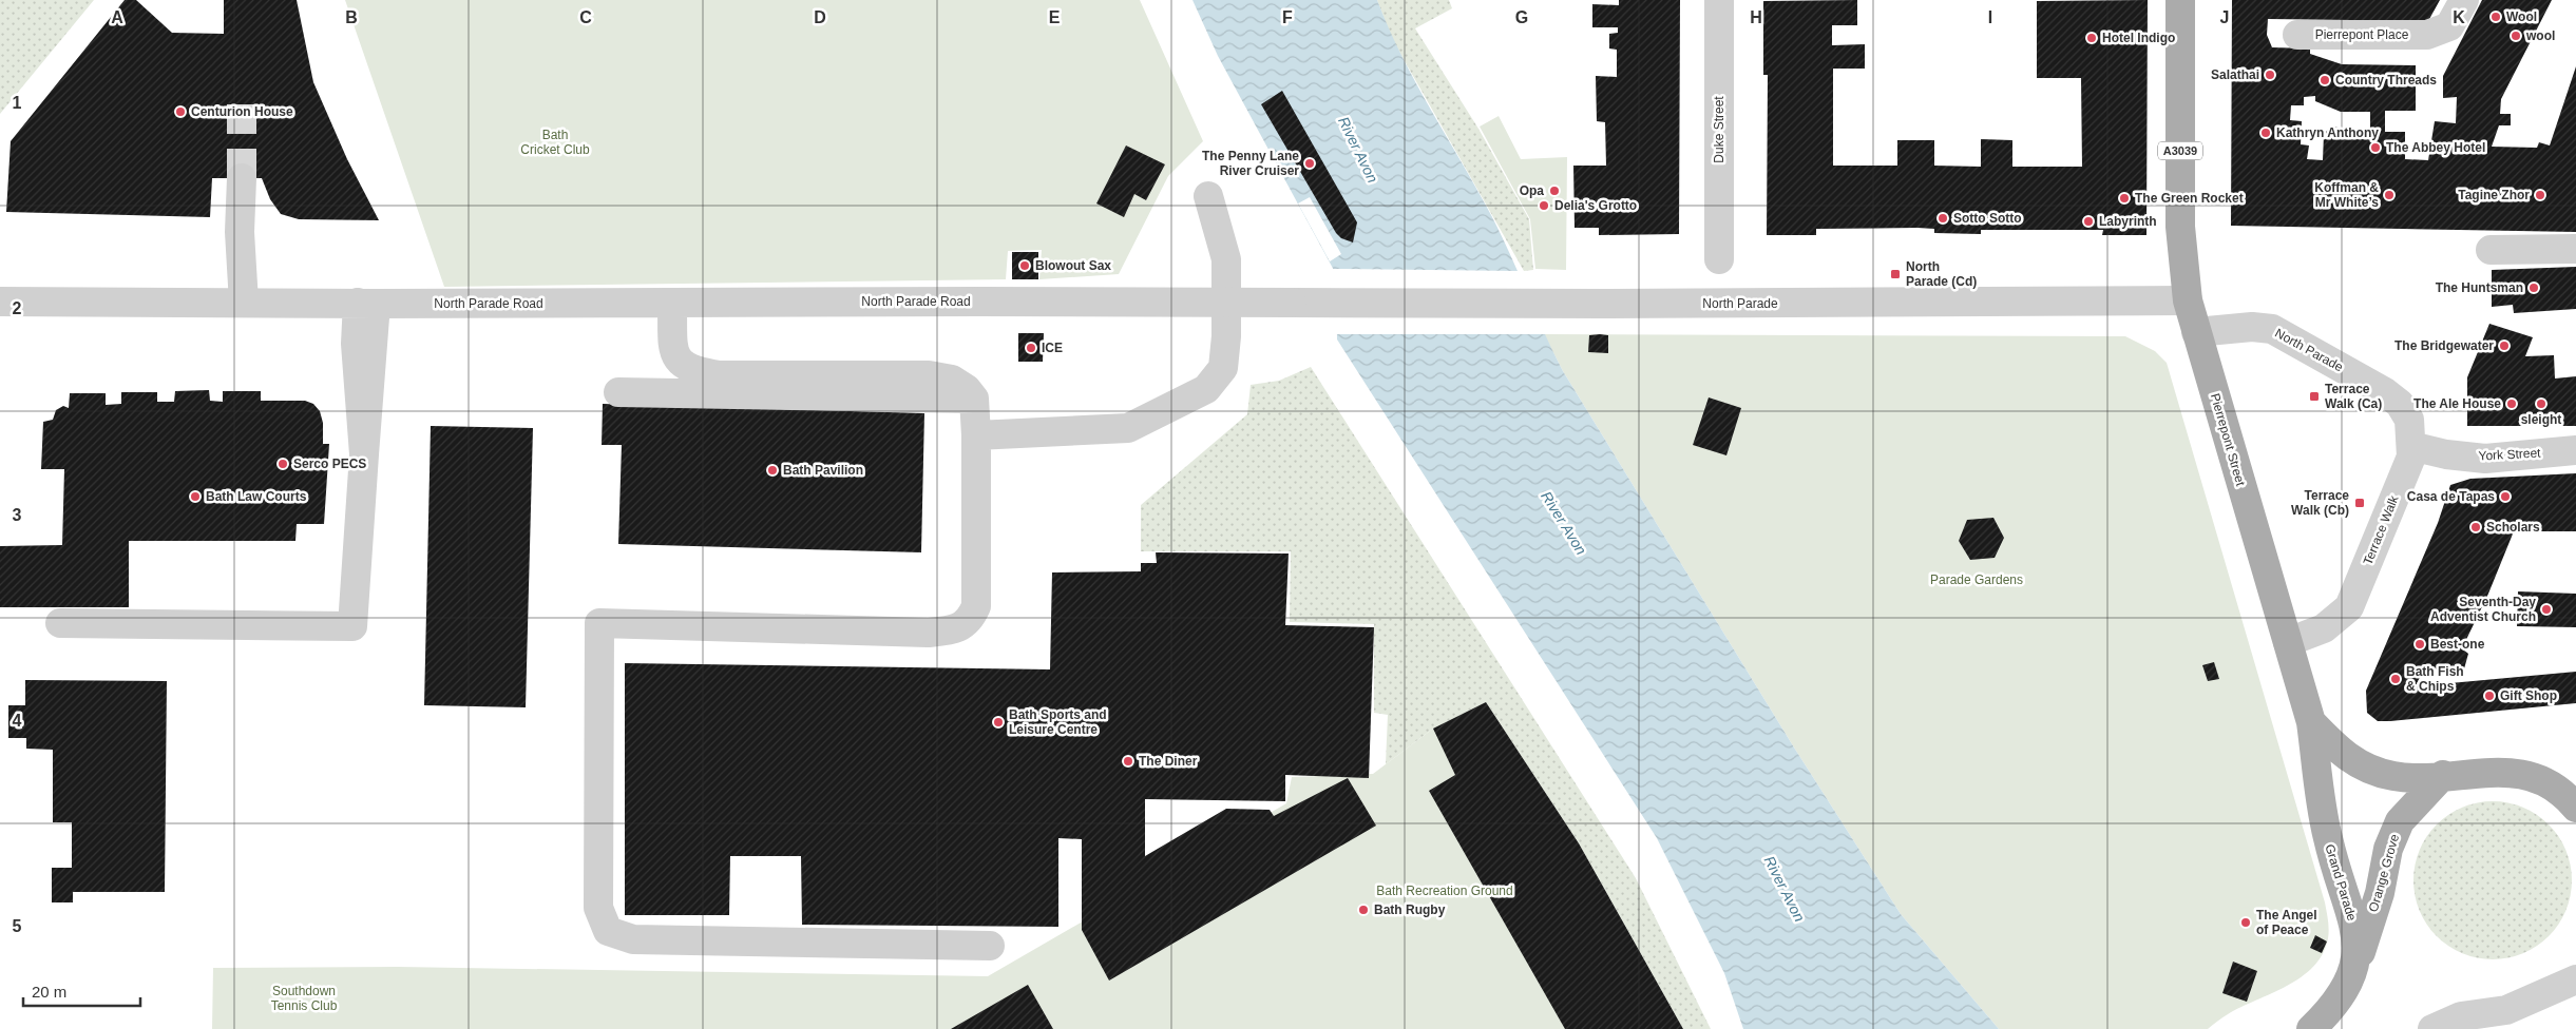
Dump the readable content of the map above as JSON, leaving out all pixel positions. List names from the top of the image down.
{
  "streets": {
    "main road": [
      "A3039",
      "Pierrepont Street",
      "Orange Grove",
      "Grand Parade"
    ],
    "street": [
      "Pierrepont Place",
      "Duke Street",
      "North Parade Road",
      "North Parade",
      "York Street",
      "Terrace Walk"
    ]
  },
  "crossings": [
    ["North Parade Road", "North Parade"],
    ["North Parade", "Pierrepont Street"],
    ["North Parade", "Terrace Walk"],
    ["Pierrepont Street", "Terrace Walk"],
    ["Pierrepont Street", "Orange Grove"],
    ["Pierrepont Street", "Grand Parade"],
    ["York Street", "Terrace Walk"],
    ["Orange Grove", "Grand Parade"]
  ],
  "water": ["River Avon"],
  "parks": [
    "Bath Cricket Club",
    "Parade Gardens",
    "Bath Recreation Ground",
    "Southdown Tennis Club"
  ],
  "places": {
    "other": [
      "Wool",
      "wool",
      "Hotel Indigo",
      "Salathai",
      "Country Threads",
      "Centurion House",
      "Kathryn Anthony",
      "The Abbey Hotel",
      "The Penny Lane River Cruiser",
      "Opa",
      "Koffman & Mr White’s",
      "Tagine Zhor",
      "The Green Rocket",
      "Delia's Grotto",
      "Sotto Sotto",
      "Labyrinth",
      "Blowout Sax",
      "The Huntsman",
      "The Bridgewater",
      "ICE",
      "The Ale House",
      "sleight",
      "Serco PECS",
      "Bath Pavilion",
      "Bath Law Courts",
      "Casa de Tapas",
      "Scholars",
      "Seventh-Day Adventist Church",
      "Best-one",
      "Bath Fish & Chips",
      "Gift Shop",
      "Bath Sports and Leisure Centre",
      "The Diner",
      "Bath Rugby",
      "The Angel of Peace"
    ],
    "transit": ["North Parade (Cd)", "Terrace Walk (Ca)", "Terrace Walk (Cb)"]
  },
  "scale_bar": "20 m",
  "grid": {
    "columns": [
      "A",
      "B",
      "C",
      "D",
      "E",
      "F",
      "G",
      "H",
      "I",
      "J",
      "K"
    ],
    "rows": [
      "1",
      "2",
      "3",
      "4",
      "5"
    ]
  }
}
